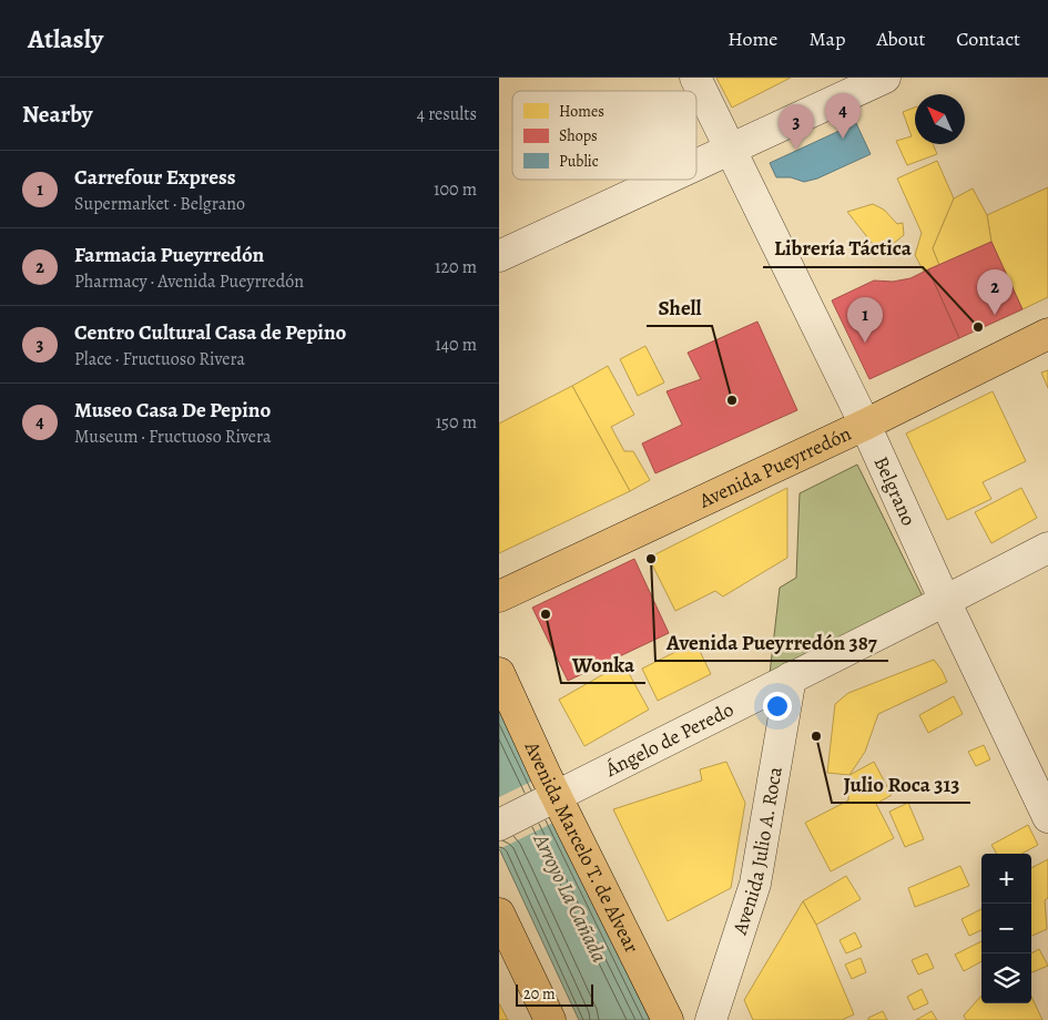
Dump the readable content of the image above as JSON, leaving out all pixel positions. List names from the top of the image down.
{
  "streets": {
    "main road": ["Avenida Pueyrredón", "Avenida Marcelo T. de Alvear"],
    "street": ["Belgrano", "Ángelo de Peredo", "Avenida Julio A. Roca"]
  },
  "crossings": [
    ["Avenida Pueyrredón", "Belgrano"],
    ["Belgrano", "Ángelo de Peredo"],
    ["Ángelo de Peredo", "Avenida Marcelo T. de Alvear"],
    ["Ángelo de Peredo", "Avenida Julio A. Roca"]
  ],
  "water": ["Arroyo La Cañada"],
  "places": [
    "Librería Táctica",
    "Shell",
    "Avenida Pueyrredón 387",
    "Wonka",
    "Julio Roca 313"
  ],
  "legend": ["Homes", "Shops", "Public"],
  "scale_bar": "20 m",
  "north": "top left",
  "page": {
    "header": "Atlasly",
    "nav": [
      "Home",
      "Map",
      "About",
      "Contact"
    ],
    "heading": ["Nearby", "4 results"],
    "pins": [
      "4",
      "3",
      "2",
      "1"
    ],
    "list": [
      {
        "mark": "1",
        "name": "Carrefour Express",
        "note": "Supermarket · Belgrano",
        "value": "100 m"
      },
      {
        "mark": "2",
        "name": "Farmacia Pueyrredón",
        "note": "Pharmacy · Avenida Pueyrredón",
        "value": "120 m"
      },
      {
        "mark": "3",
        "name": "Centro Cultural Casa de Pepino",
        "note": "Place · Fructuoso Rivera",
        "value": "140 m"
      },
      {
        "mark": "4",
        "name": "Museo Casa De Pepino",
        "note": "Museum · Fructuoso Rivera",
        "value": "150 m"
      }
    ],
    "map_buttons": ["+", "−"],
    "scale": "20 m"
  }
}
